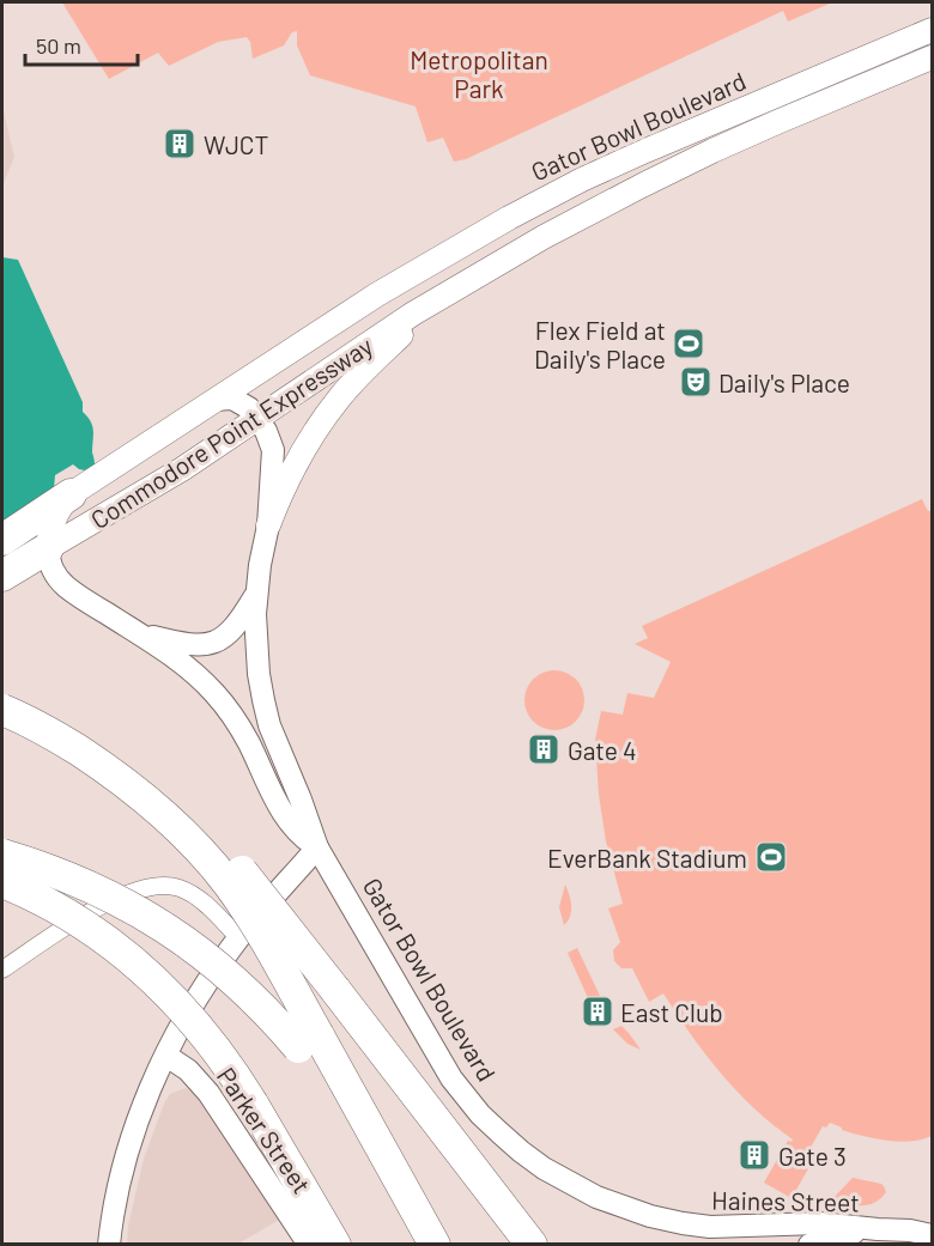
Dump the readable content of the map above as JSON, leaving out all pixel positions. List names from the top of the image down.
{
  "streets": {
    "highway": ["Commodore Point Expressway"],
    "main road": ["Gator Bowl Boulevard"],
    "street": ["Parker Street", "Haines Street"]
  },
  "crossings": [
    ["Gator Bowl Boulevard", "Commodore Point Expressway"],
    ["Gator Bowl Boulevard", "Haines Street"]
  ],
  "parks": ["Metropolitan Park"],
  "places": {
    "building": [
      "WJCT",
      "Gate 4",
      "East Club",
      "Gate 3"
    ],
    "sports": ["Flex Field at Daily's Place", "EverBank Stadium"],
    "theatre": ["Daily's Place"]
  },
  "scale_bar": "50 m"
}
